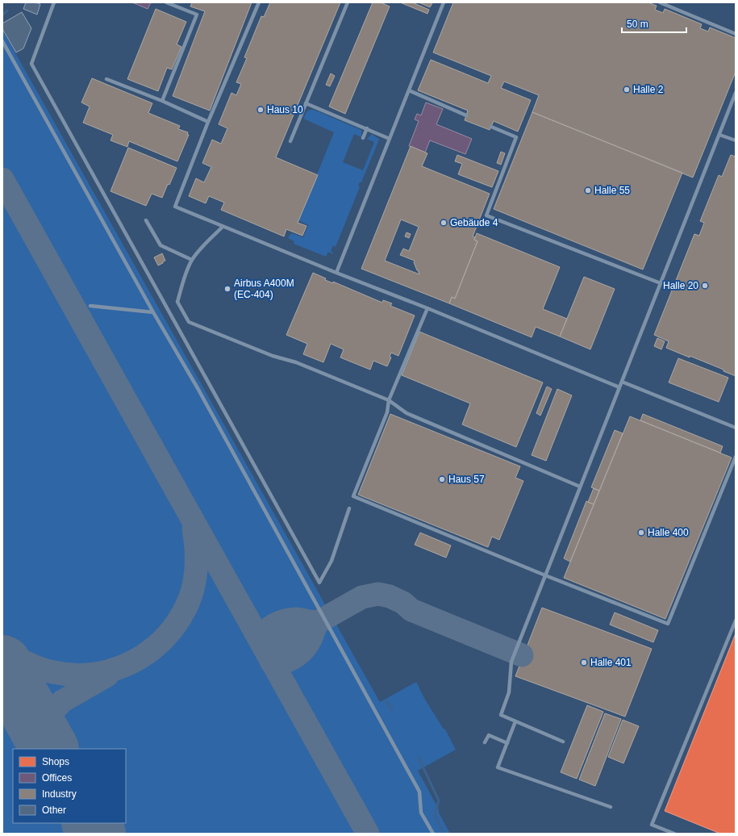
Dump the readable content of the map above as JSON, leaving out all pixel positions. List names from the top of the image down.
{
  "places": [
    "Halle 2",
    "Haus 10",
    "Halle 55",
    "Gebäude 4",
    "Halle 20",
    "Airbus A400M (EC-404)",
    "Haus 57",
    "Halle 400",
    "Halle 401"
  ],
  "legend": [
    "Shops",
    "Offices",
    "Industry",
    "Other"
  ],
  "scale_bar": "50 m"
}
